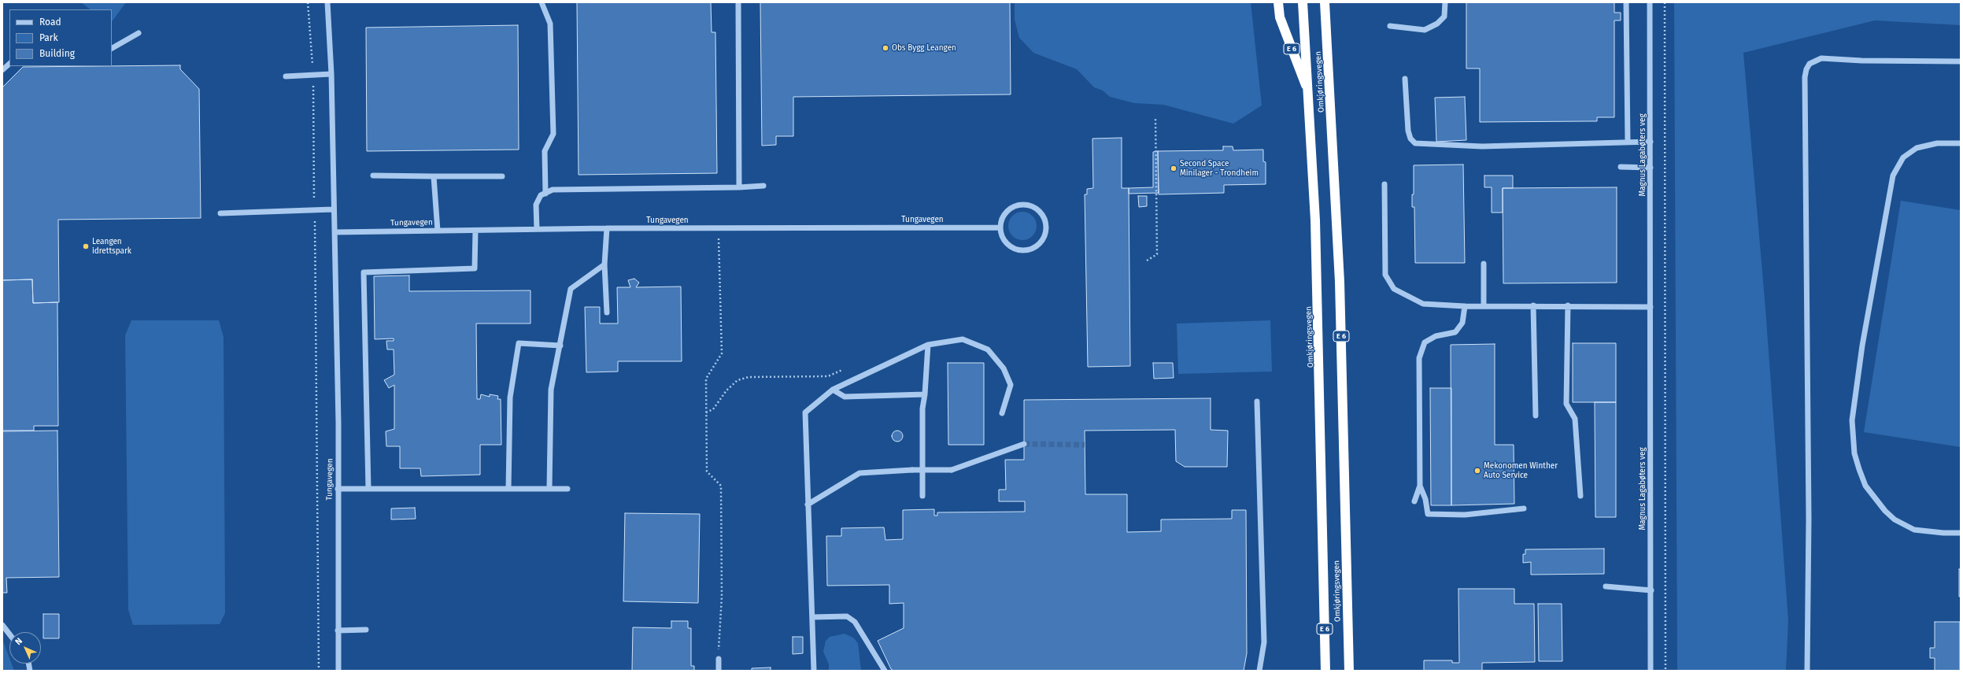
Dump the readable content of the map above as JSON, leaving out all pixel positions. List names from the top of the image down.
{
  "streets": {
    "highway": ["E 6", "Omkjøringsvegen"],
    "street": ["Magnus Lagabøters veg", "Tungavegen"]
  },
  "crossings": [
    ["E 6", "Omkjøringsvegen"]
  ],
  "places": [
    "Obs Bygg Leangen",
    "Second Space Minilager - Trondheim",
    "Leangen idrettspark",
    "Mekonomen Winther Auto Service"
  ],
  "legend": ["Road", "Park", "Building"],
  "north": "top left"
}
